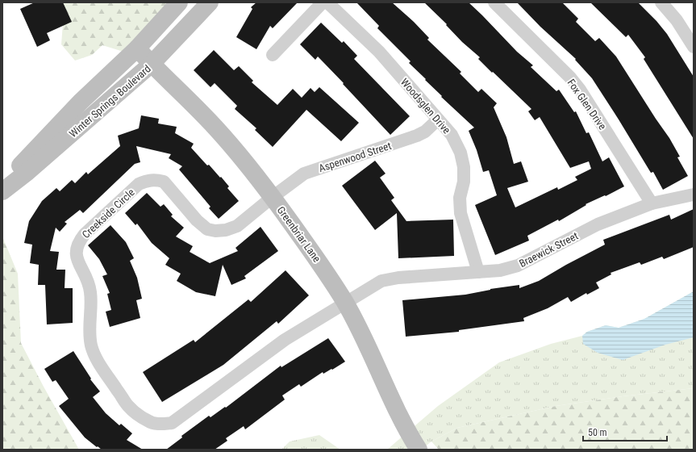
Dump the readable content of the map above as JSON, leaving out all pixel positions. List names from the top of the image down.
{
  "streets": {
    "street": [
      "Winter Springs Boulevard",
      "Fox Glen Drive",
      "Woodsglen Drive",
      "Aspenwood Street",
      "Creekside Circle",
      "Greenbriar Lane",
      "Braewick Street"
    ]
  },
  "crossings": [
    ["Winter Springs Boulevard", "Greenbriar Lane"],
    ["Fox Glen Drive", "Braewick Street"],
    ["Woodsglen Drive", "Aspenwood Street"],
    ["Woodsglen Drive", "Braewick Street"],
    ["Aspenwood Street", "Creekside Circle"],
    ["Aspenwood Street", "Greenbriar Lane"],
    ["Creekside Circle", "Greenbriar Lane"],
    ["Creekside Circle", "Braewick Street"],
    ["Greenbriar Lane", "Braewick Street"]
  ],
  "scale_bar": "50 m"
}
